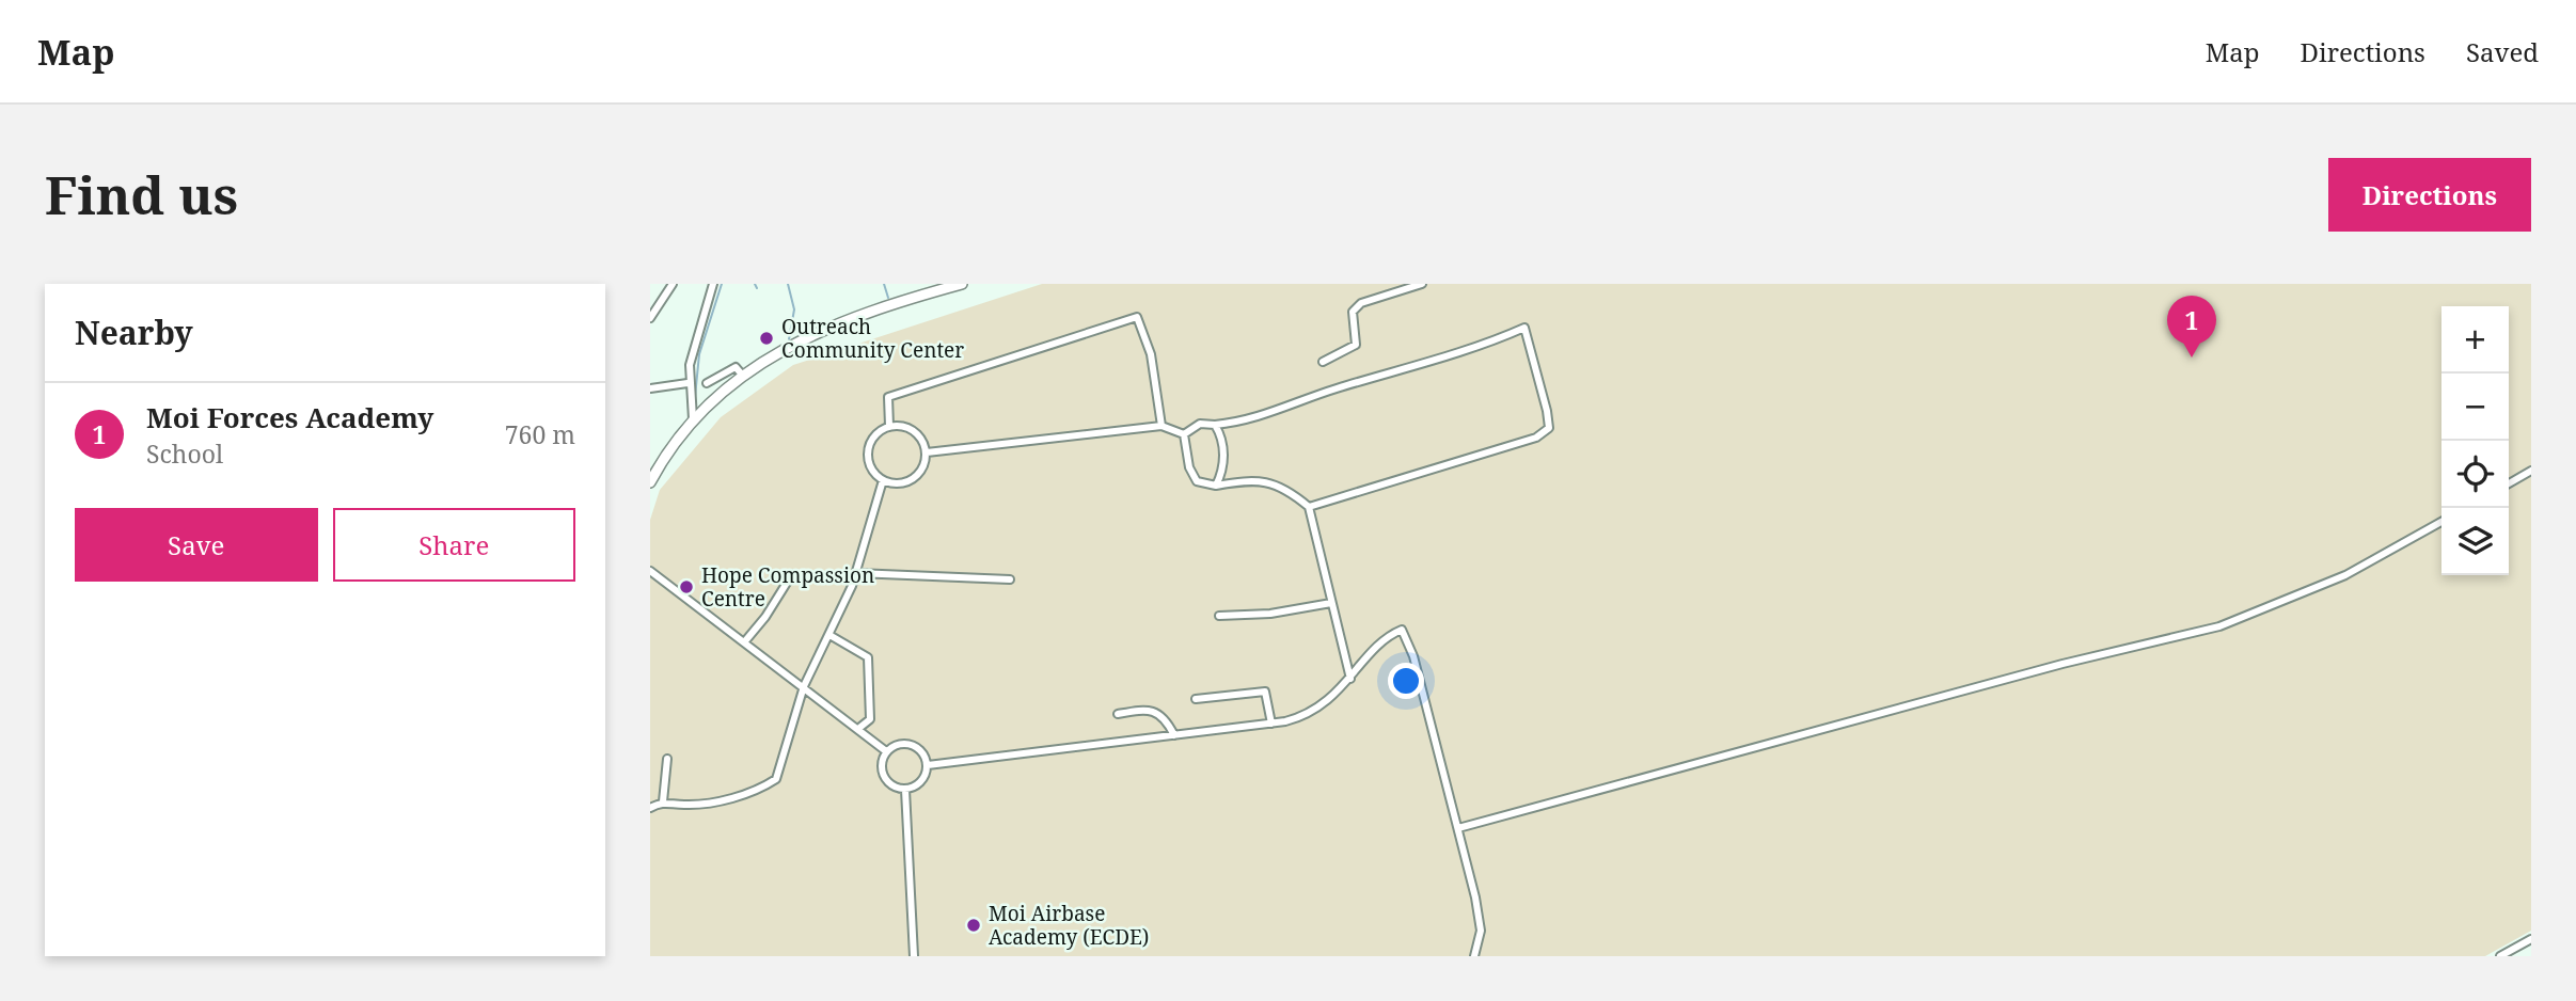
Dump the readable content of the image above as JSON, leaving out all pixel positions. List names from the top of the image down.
{
  "places": ["Outreach Community Center", "Hope Compassion Centre", "Moi Airbase Academy (ECDE)"],
  "page": {
    "header": "Map",
    "nav": ["Map", "Directions", "Saved"],
    "buttons": [
      "Directions",
      ["Save", "Share"]
    ],
    "title": "Find us",
    "heading": "Nearby",
    "pins": "1",
    "map_buttons": ["+", "−"],
    "list": [
      {
        "mark": "1",
        "name": "Moi Forces Academy",
        "note": "School",
        "value": "760 m"
      }
    ]
  }
}
